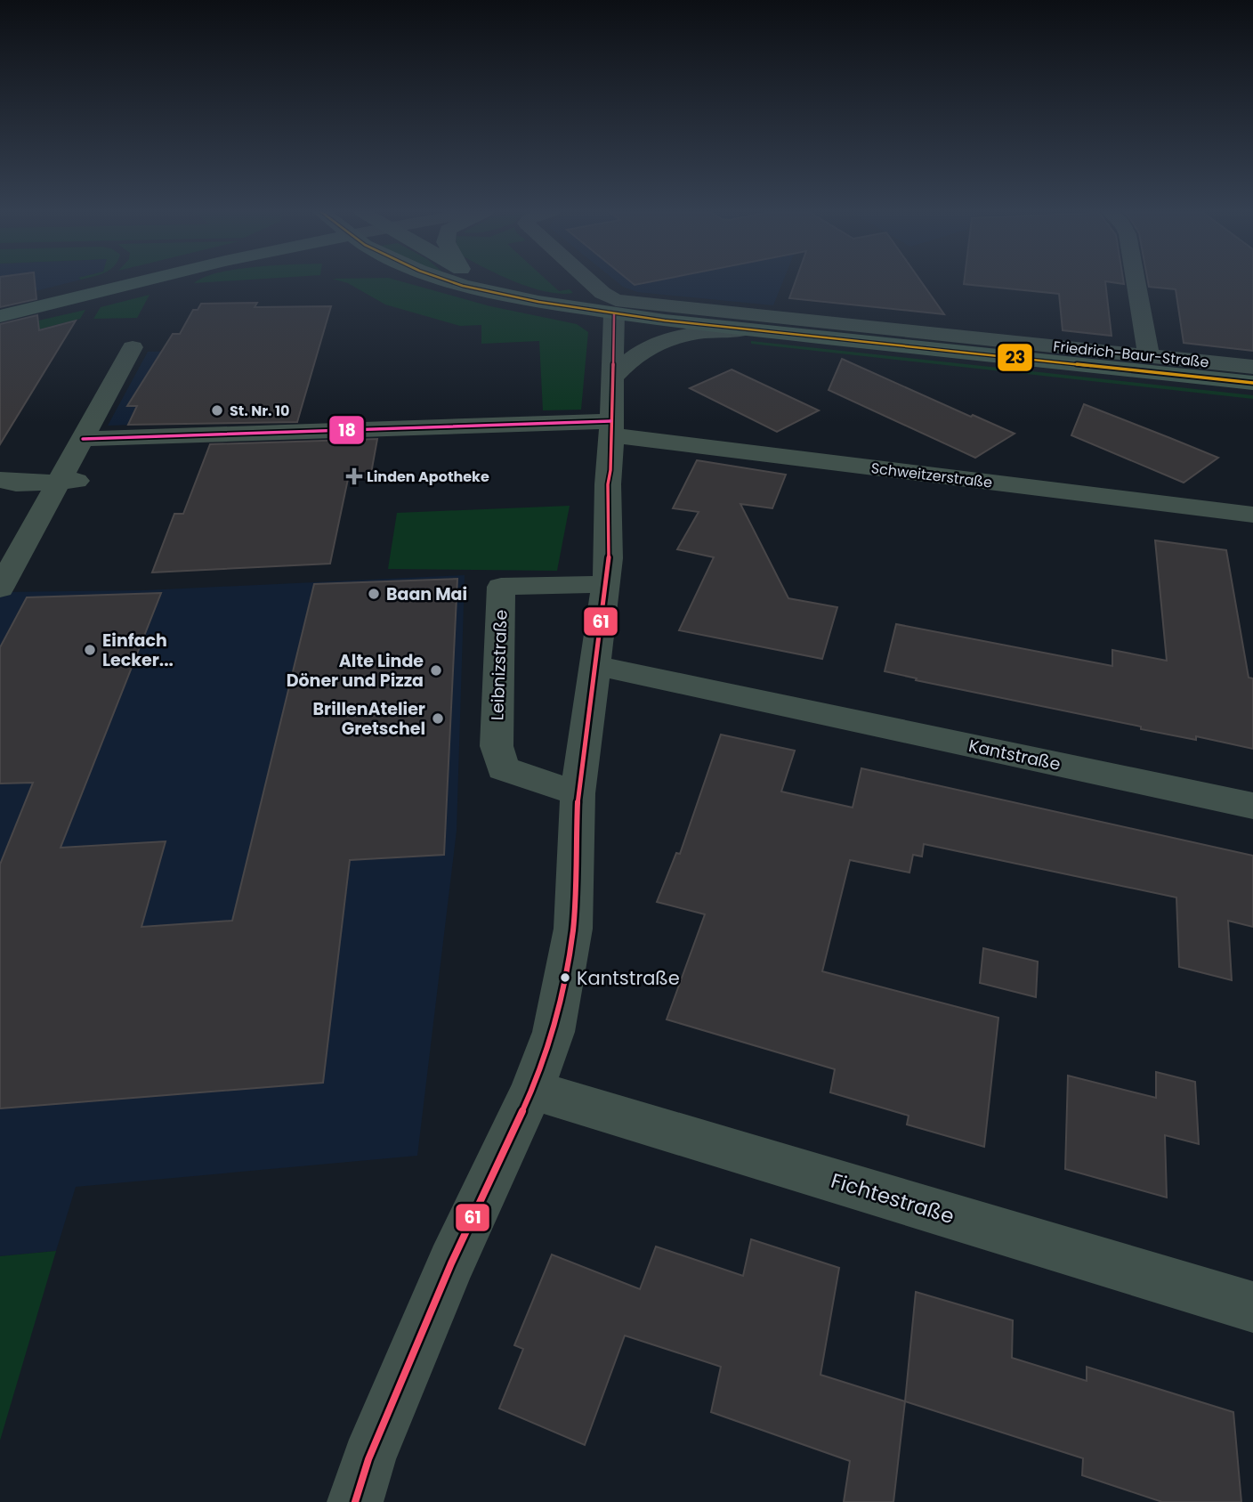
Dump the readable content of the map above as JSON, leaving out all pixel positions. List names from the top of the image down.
{
  "streets": {
    "street": [
      "Friedrich-Baur-Straße",
      "Schweitzerstraße",
      "Leibnizstraße",
      "Kantstraße",
      "Fichtestraße"
    ]
  },
  "places": {
    "other": [
      "St. Nr. 10",
      "Baan Mai",
      "Einfach Lecker...",
      "Alte Linde Döner und Pizza",
      "BrillenAtelier Gretschel",
      "Kantstraße"
    ],
    "health": ["Linden Apotheke"]
  },
  "lines": ["transit line 23", "transit line 61", "transit line 18"]
}
